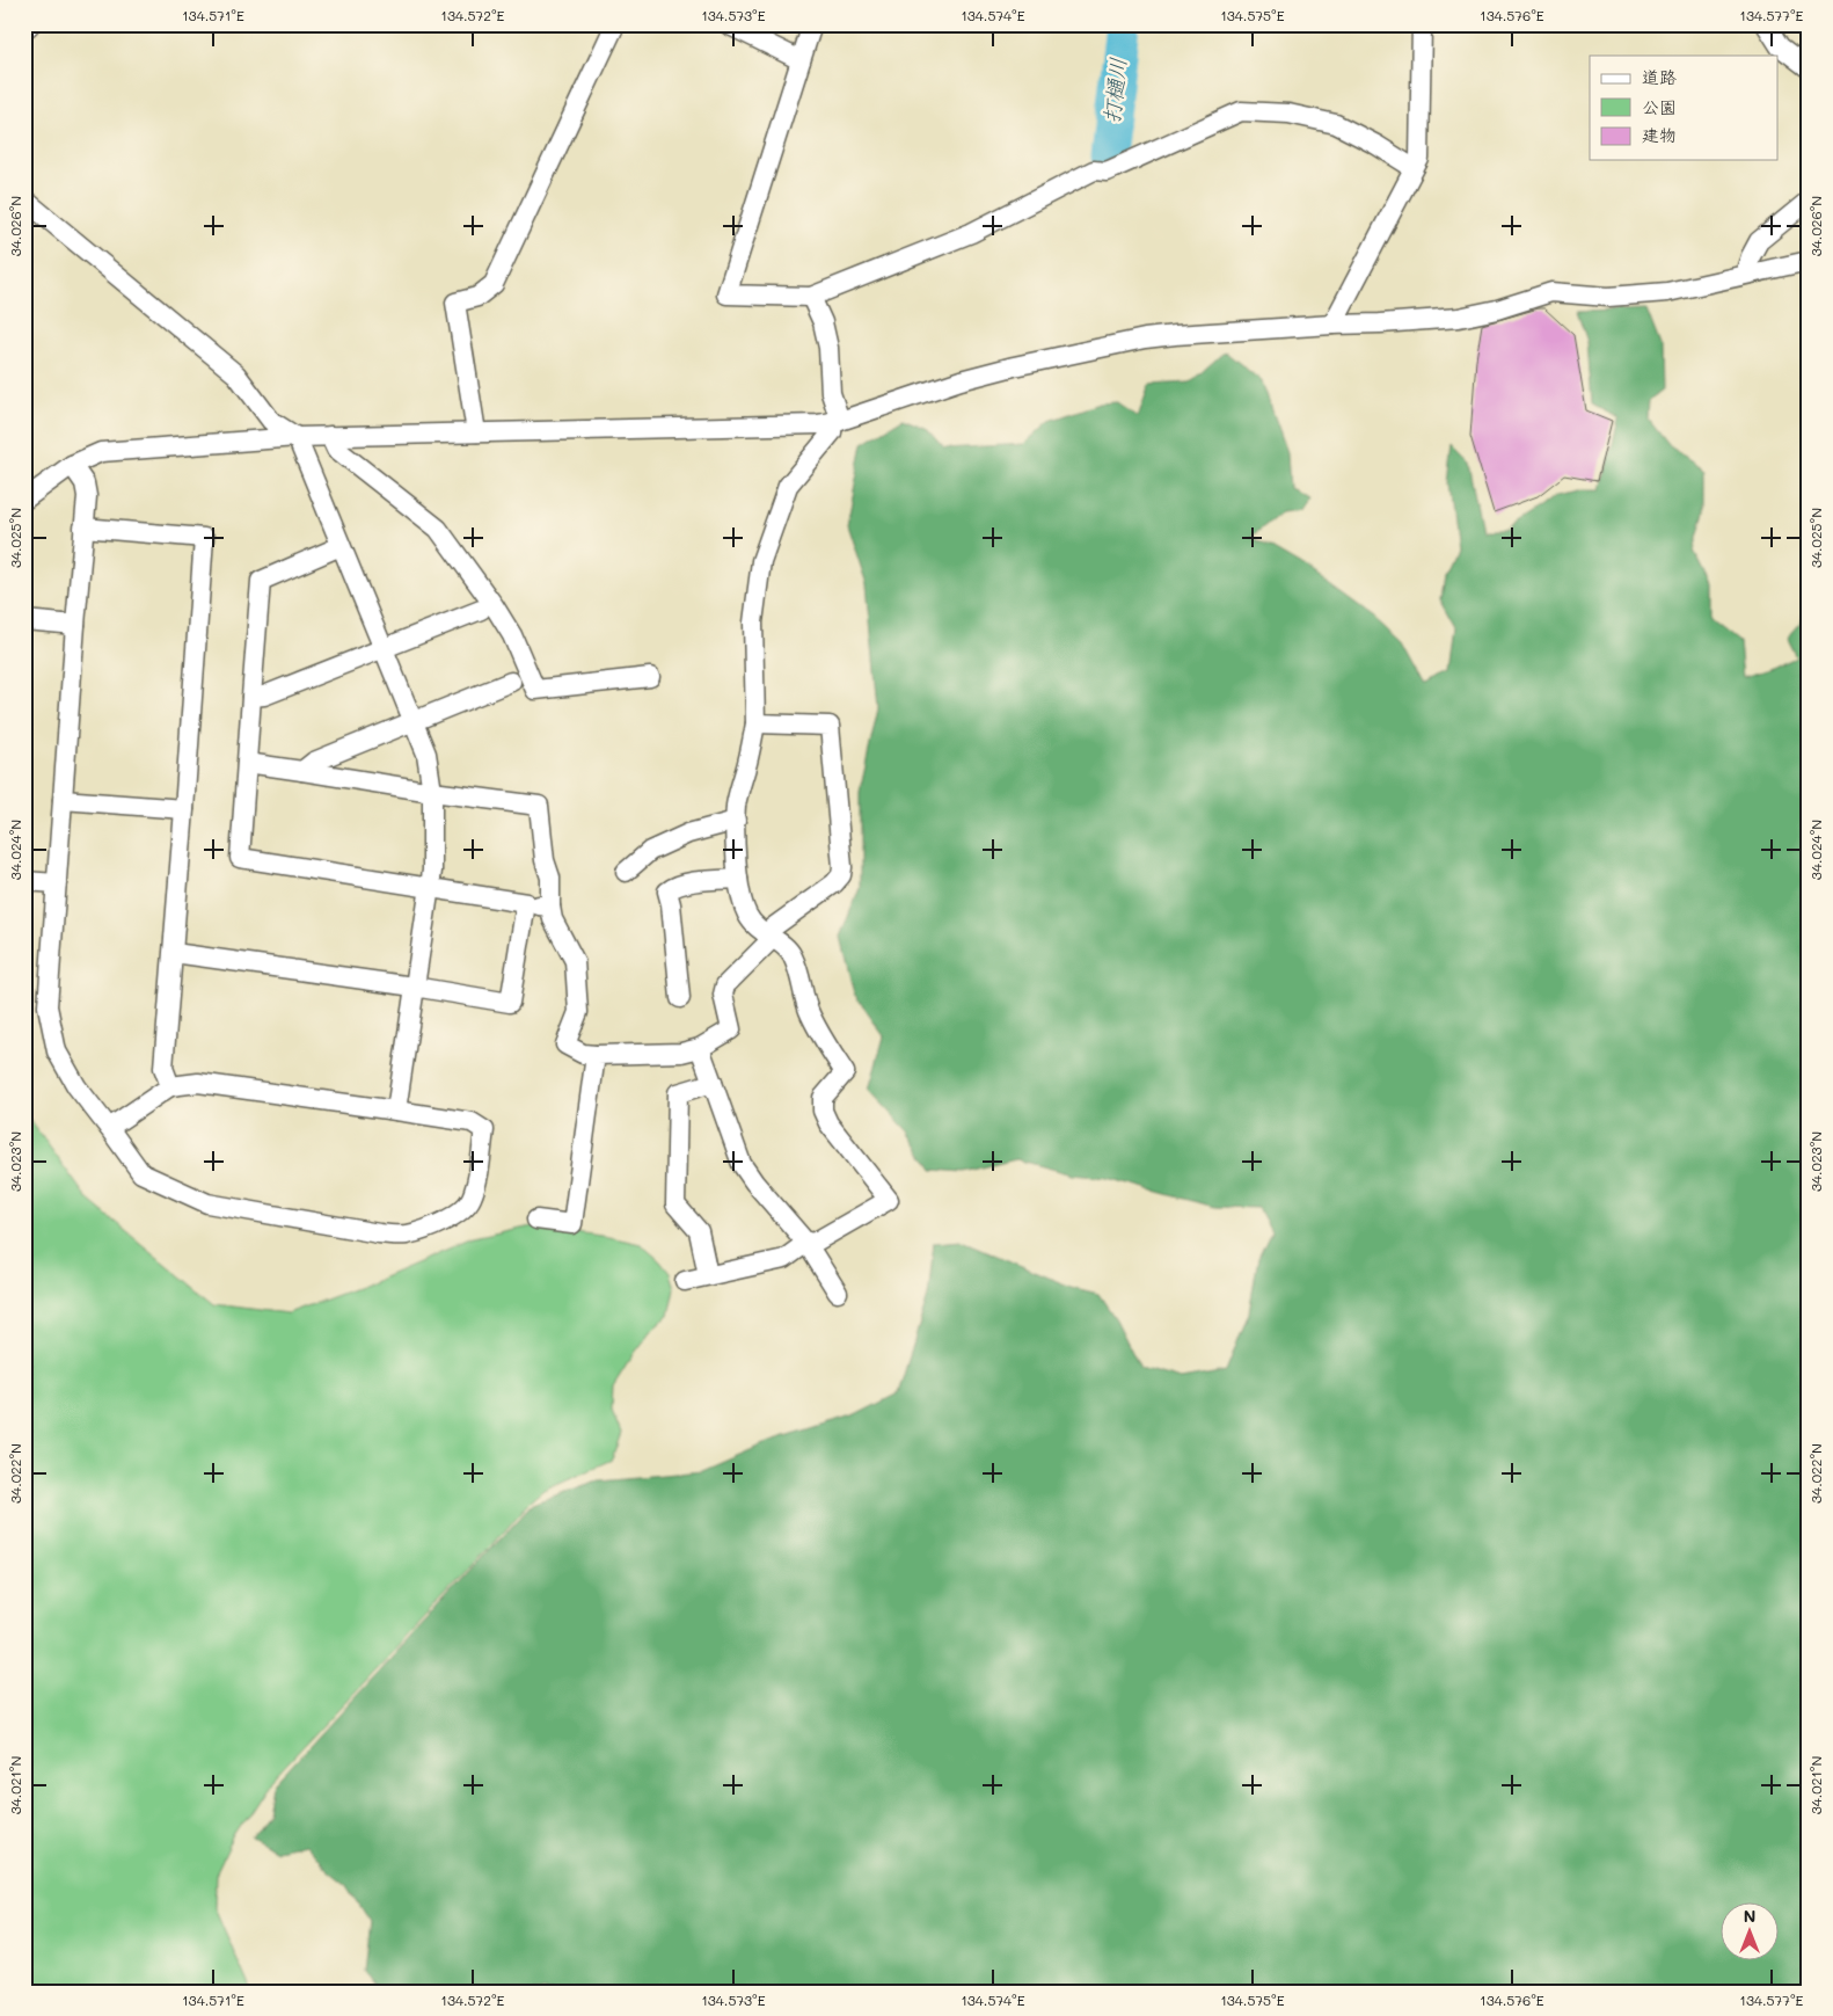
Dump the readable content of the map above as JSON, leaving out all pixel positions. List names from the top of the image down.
{
  "water": ["打樋川"],
  "legend": ["道路", "公園", "建物"],
  "north": "top",
  "coordinates": [
    "134.571°E",
    "134.572°E",
    "134.573°E",
    "134.574°E",
    "134.575°E",
    "134.576°E",
    "134.577°E",
    "34.026°N",
    "34.025°N",
    "34.024°N",
    "34.023°N",
    "34.022°N",
    "34.021°N"
  ]
}
